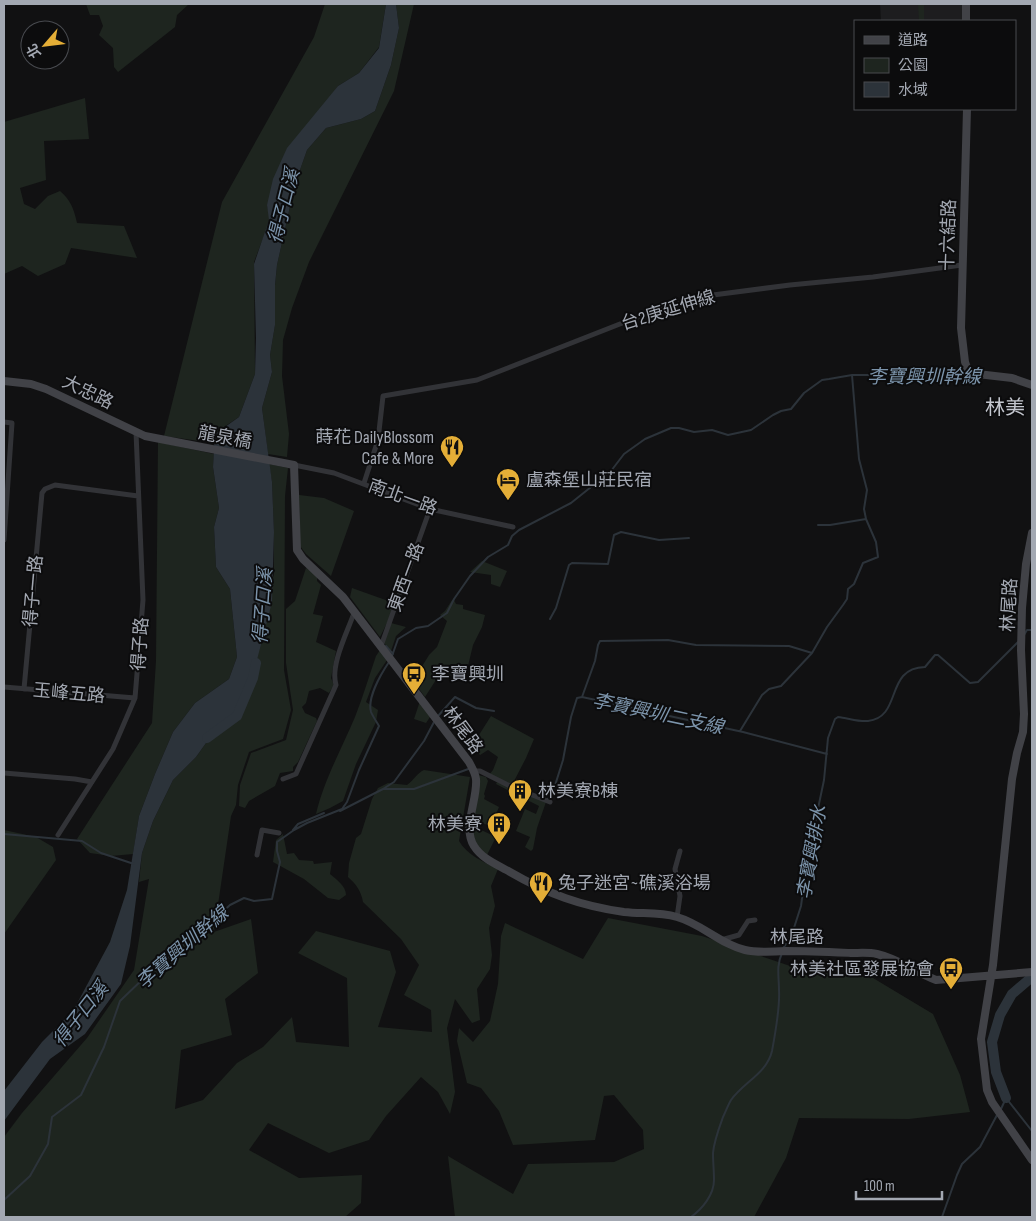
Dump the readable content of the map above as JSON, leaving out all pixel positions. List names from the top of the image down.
{
  "streets": {
    "street": [
      "十六結路",
      "台2庚延伸線",
      "大忠路",
      "龍泉橋",
      "南北一路",
      "東西一路",
      "得子一路",
      "林尾路",
      "得子路",
      "玉峰五路"
    ]
  },
  "crossings": [
    ["十六結路", "台2庚延伸線"],
    ["台2庚延伸線", "南北一路"],
    ["大忠路", "龍泉橋"],
    ["大忠路", "得子路"],
    ["龍泉橋", "南北一路"],
    ["龍泉橋", "林尾路"],
    ["南北一路", "東西一路"],
    ["南北一路", "林尾路"],
    ["東西一路", "林尾路"],
    ["得子一路", "得子路"],
    ["得子一路", "玉峰五路"],
    ["得子路", "玉峰五路"]
  ],
  "districts": ["林美"],
  "water": [
    "得子口溪",
    "李寶興圳幹線",
    "李寶興圳二支線",
    "李寶興排水"
  ],
  "places": {
    "restaurant": ["蒔花 DailyBlossom Cafe & More", "兔子迷宮~礁溪浴場"],
    "hotel": ["盧森堡山莊民宿"],
    "bus stop": ["李寶興圳", "林美社區發展協會"],
    "building": ["林美寮B棟", "林美寮"]
  },
  "legend": ["道路", "公園", "水域"],
  "scale_bar": "100 m",
  "north": "bottom left"
}
